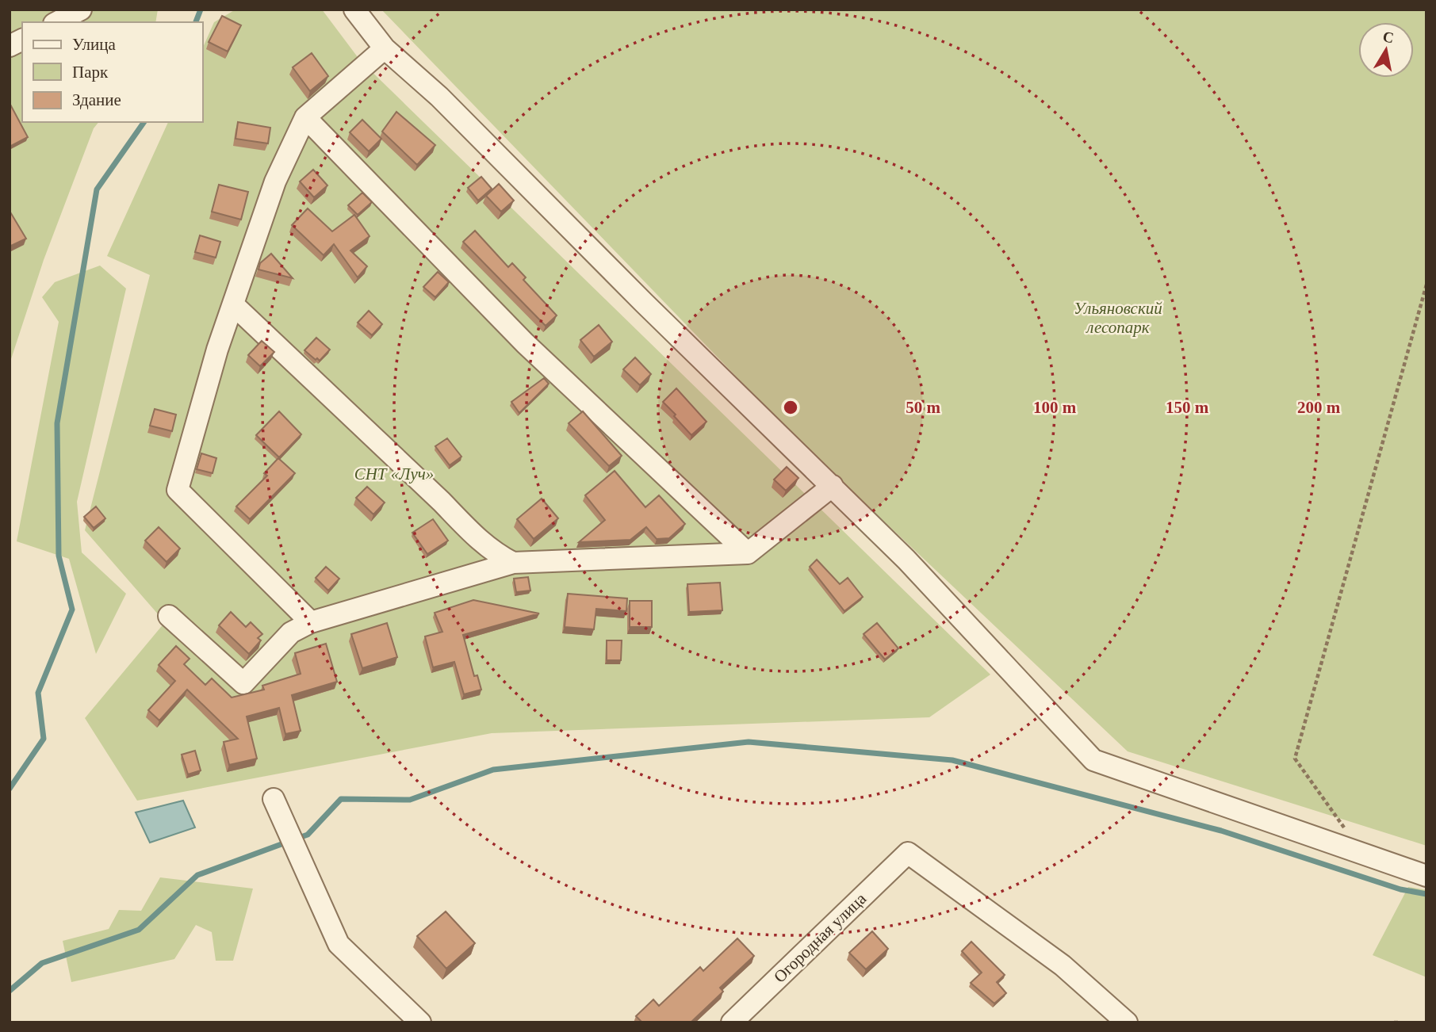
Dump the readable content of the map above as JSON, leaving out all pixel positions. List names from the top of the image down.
{
  "streets": {
    "street": ["Огородная улица"]
  },
  "parks": ["Ульяновский лесопарк", "СНТ «Луч»"],
  "legend": ["Улица", "Парк", "Здание"],
  "north": "top",
  "rings": [
    "50 m",
    "100 m",
    "150 m",
    "200 m"
  ]
}
